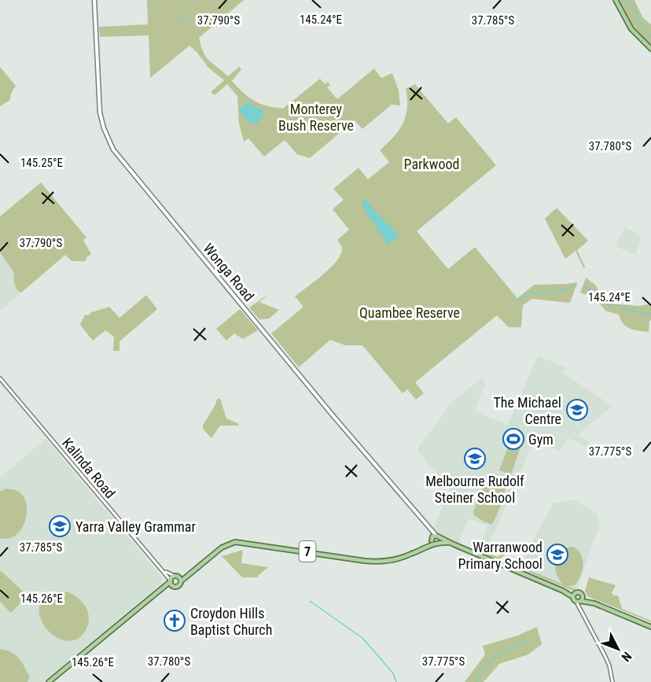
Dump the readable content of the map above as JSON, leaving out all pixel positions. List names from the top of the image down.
{
  "streets": {
    "main road": ["Wonga Road", "7"],
    "street": ["Kalinda Road"]
  },
  "crossings": [
    ["Wonga Road", "7"],
    ["Kalinda Road", "7"]
  ],
  "parks": ["Monterey Bush Reserve", "Parkwood", "Quambee Reserve"],
  "places": {
    "school or university": [
      "The Michael Centre",
      "Melbourne Rudolf Steiner School",
      "Yarra Valley Grammar",
      "Warranwood Primary School"
    ],
    "sports": ["Gym"],
    "church": ["Croydon Hills Baptist Church"]
  },
  "north": "bottom right",
  "coordinates": [
    "145.24°E",
    "37.790°S",
    "37.785°S",
    "37.780°S",
    "145.25°E",
    "37.775°S",
    "145.26°E"
  ]
}
